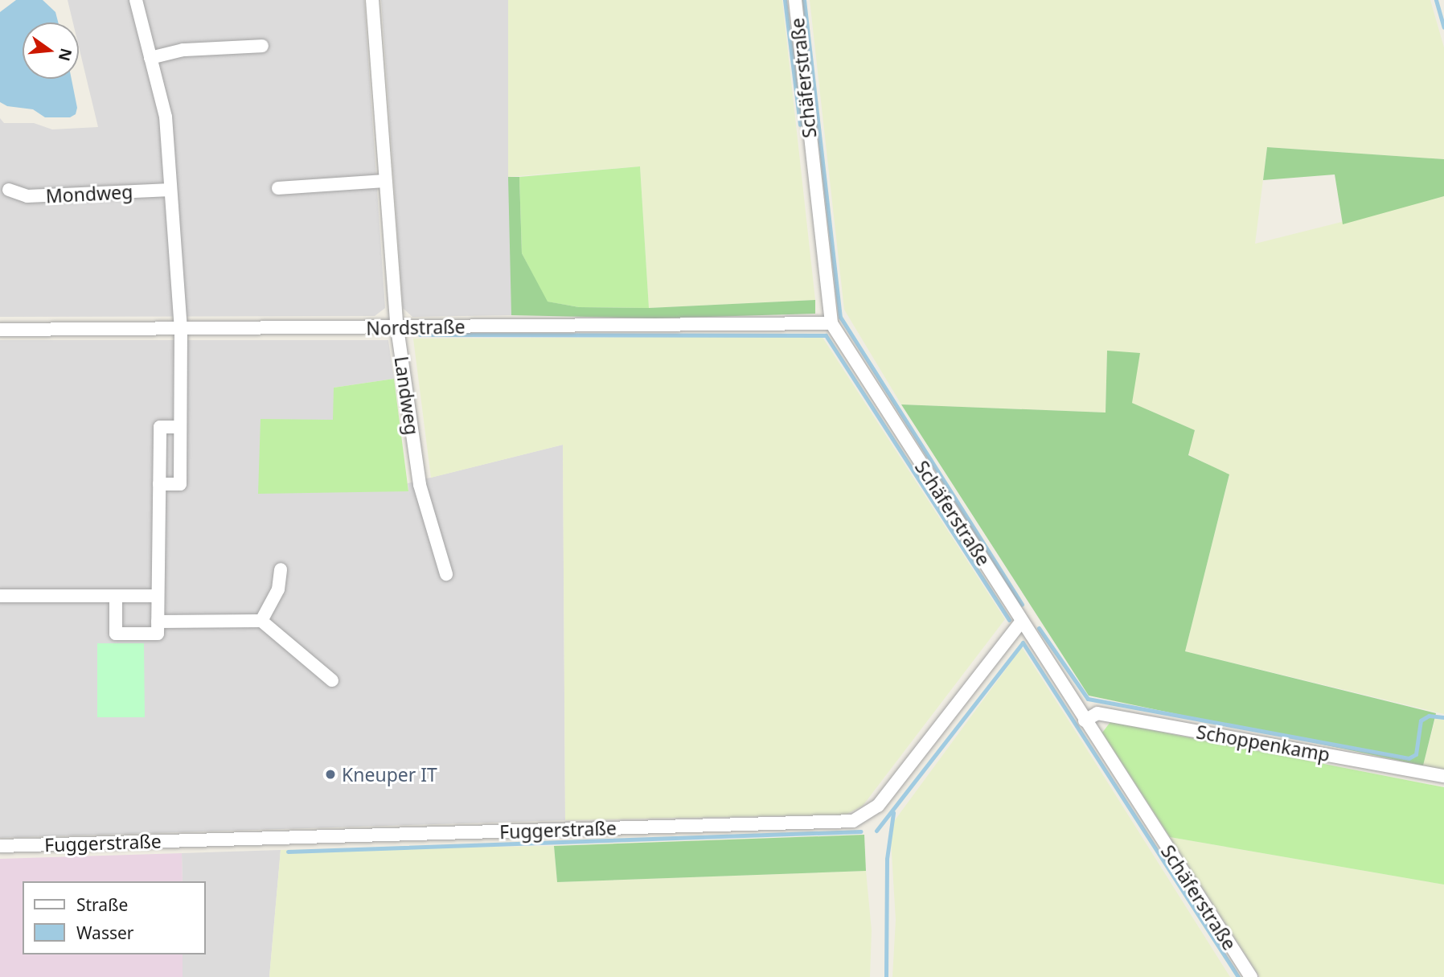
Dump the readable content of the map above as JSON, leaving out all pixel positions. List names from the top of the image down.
{
  "streets": {
    "street": [
      "Schäferstraße",
      "Mondweg",
      "Nordstraße",
      "Landweg",
      "Schoppenkamp",
      "Fuggerstraße"
    ]
  },
  "crossings": [
    ["Schäferstraße", "Nordstraße"],
    ["Schäferstraße", "Schoppenkamp"],
    ["Schäferstraße", "Fuggerstraße"],
    ["Nordstraße", "Landweg"]
  ],
  "places": ["Kneuper IT"],
  "legend": ["Straße", "Wasser"],
  "north": "right"
}
